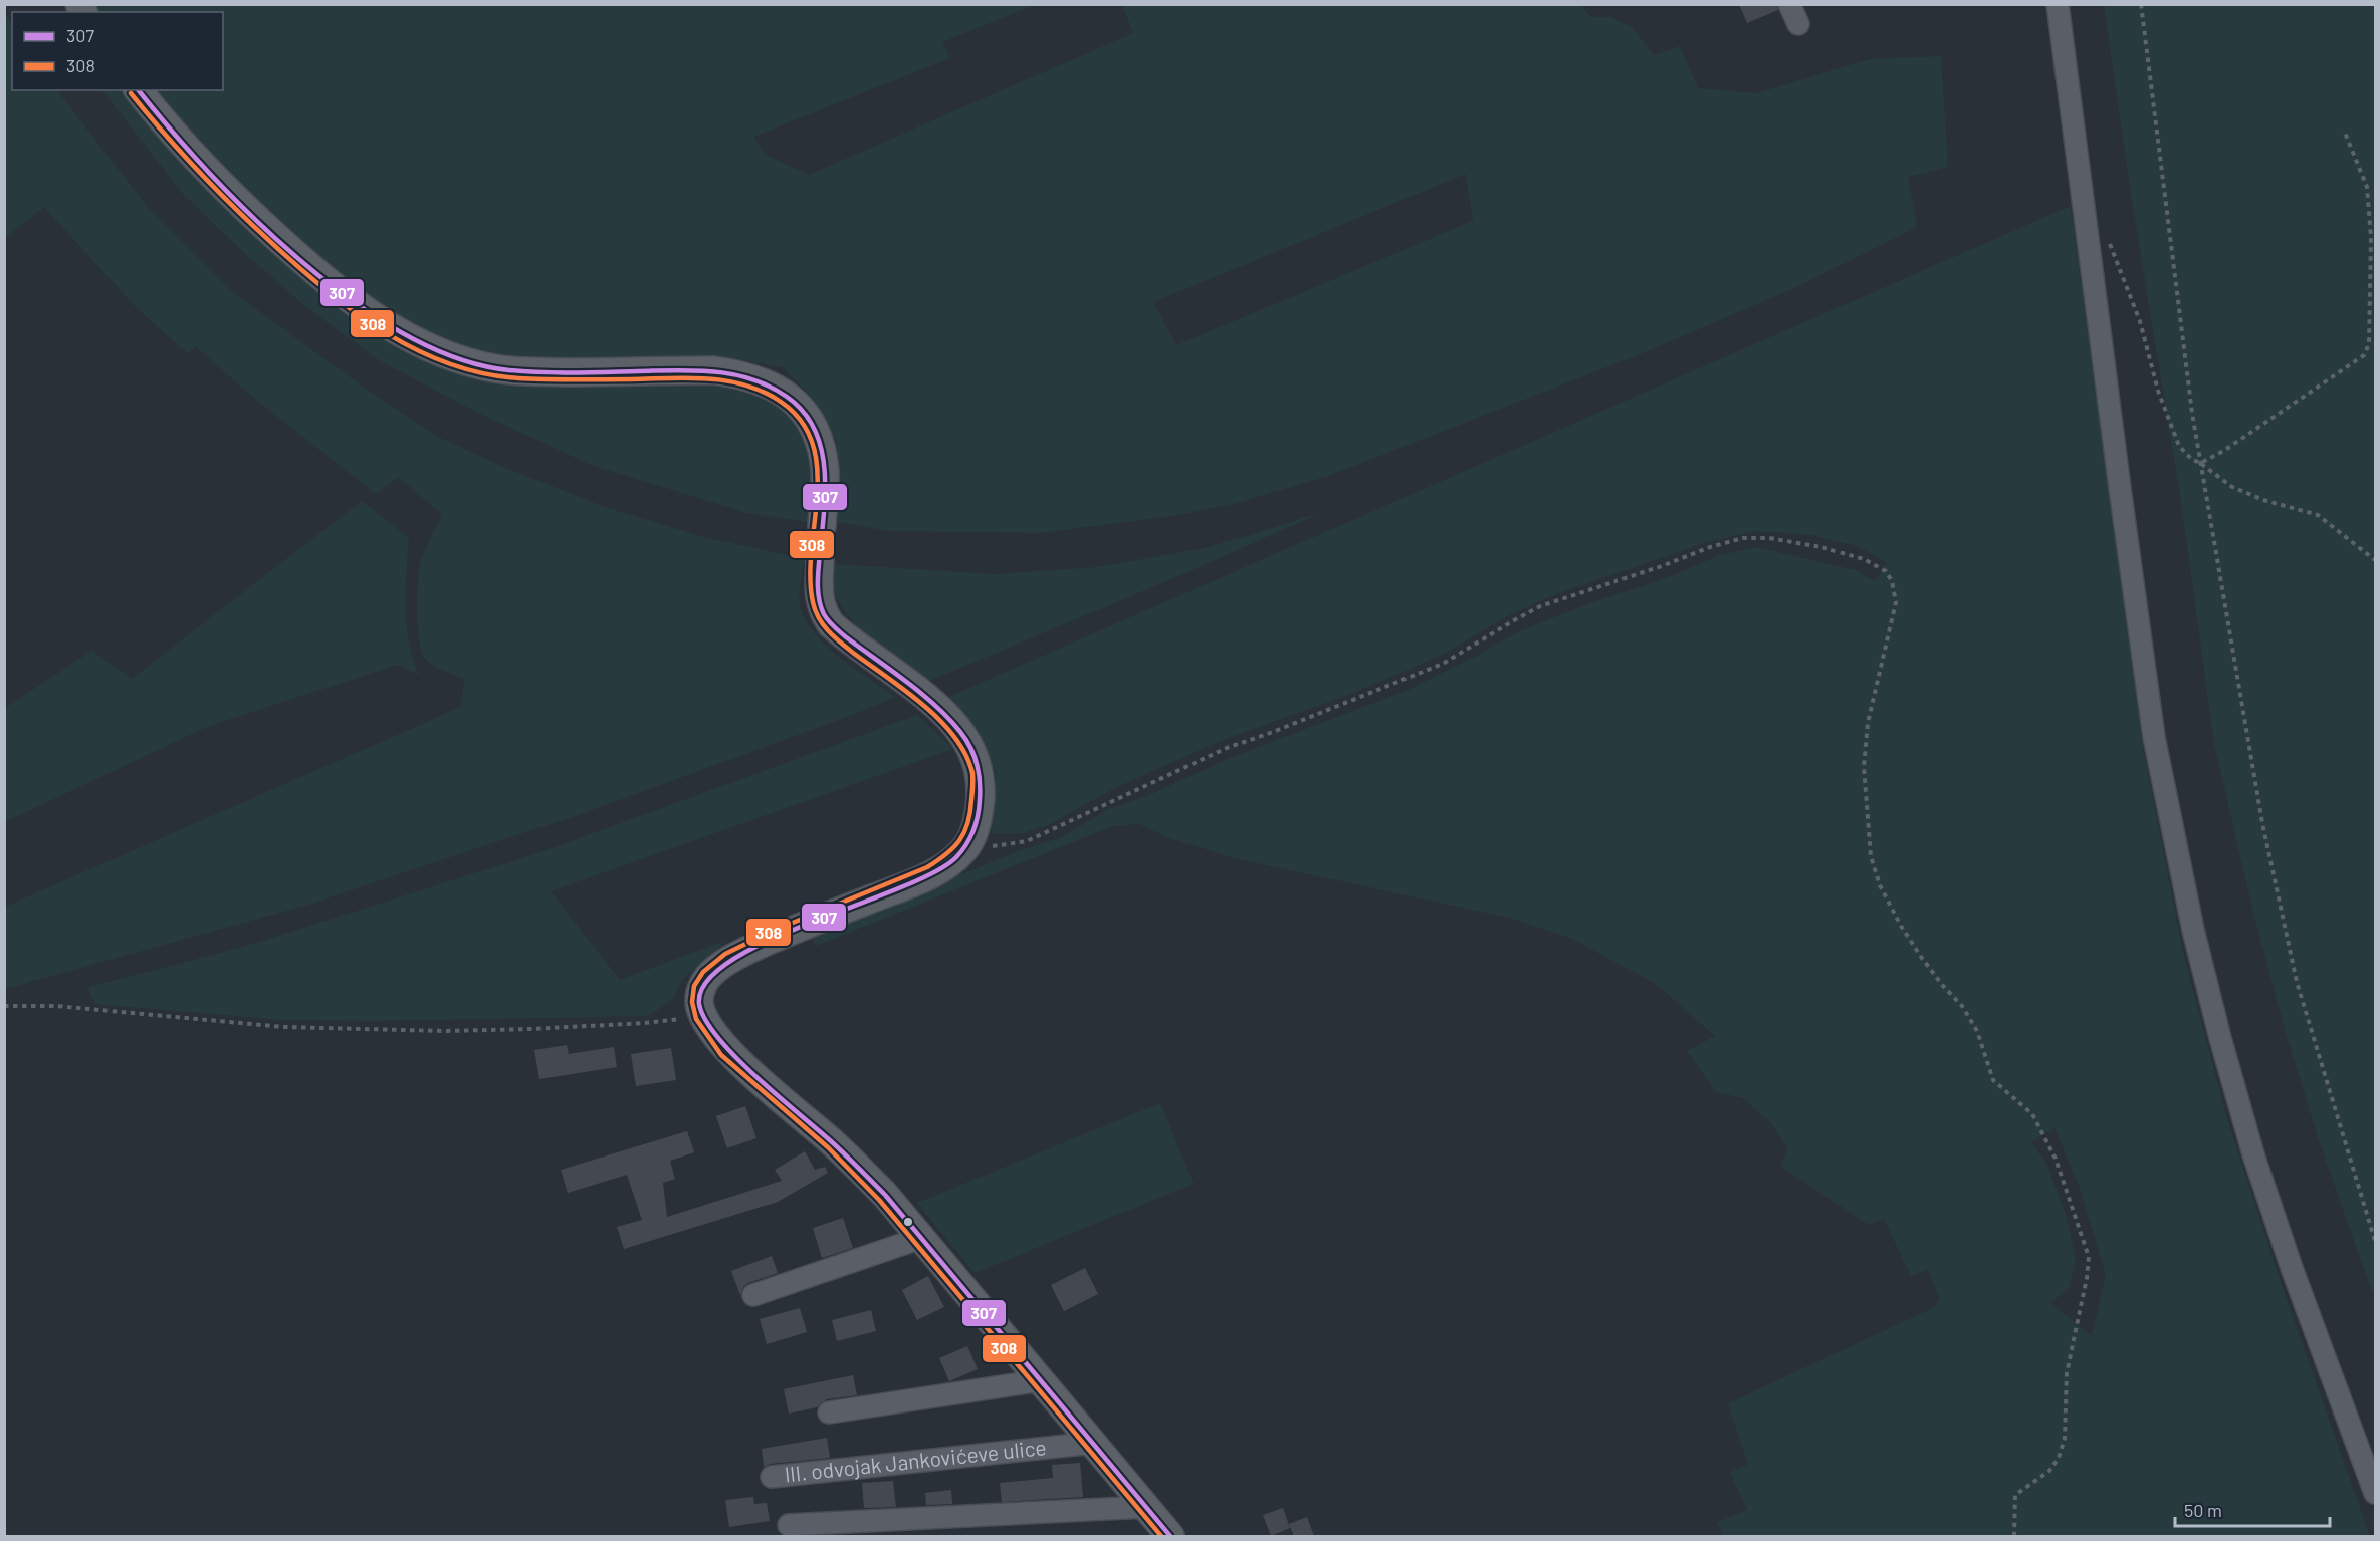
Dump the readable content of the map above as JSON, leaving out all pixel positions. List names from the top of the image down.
{
  "streets": {
    "street": ["III. odvojak Jankovićeve ulice"]
  },
  "lines": ["transit line 307", "transit line 308"],
  "legend": ["307", "308"],
  "scale_bar": "50 m"
}
